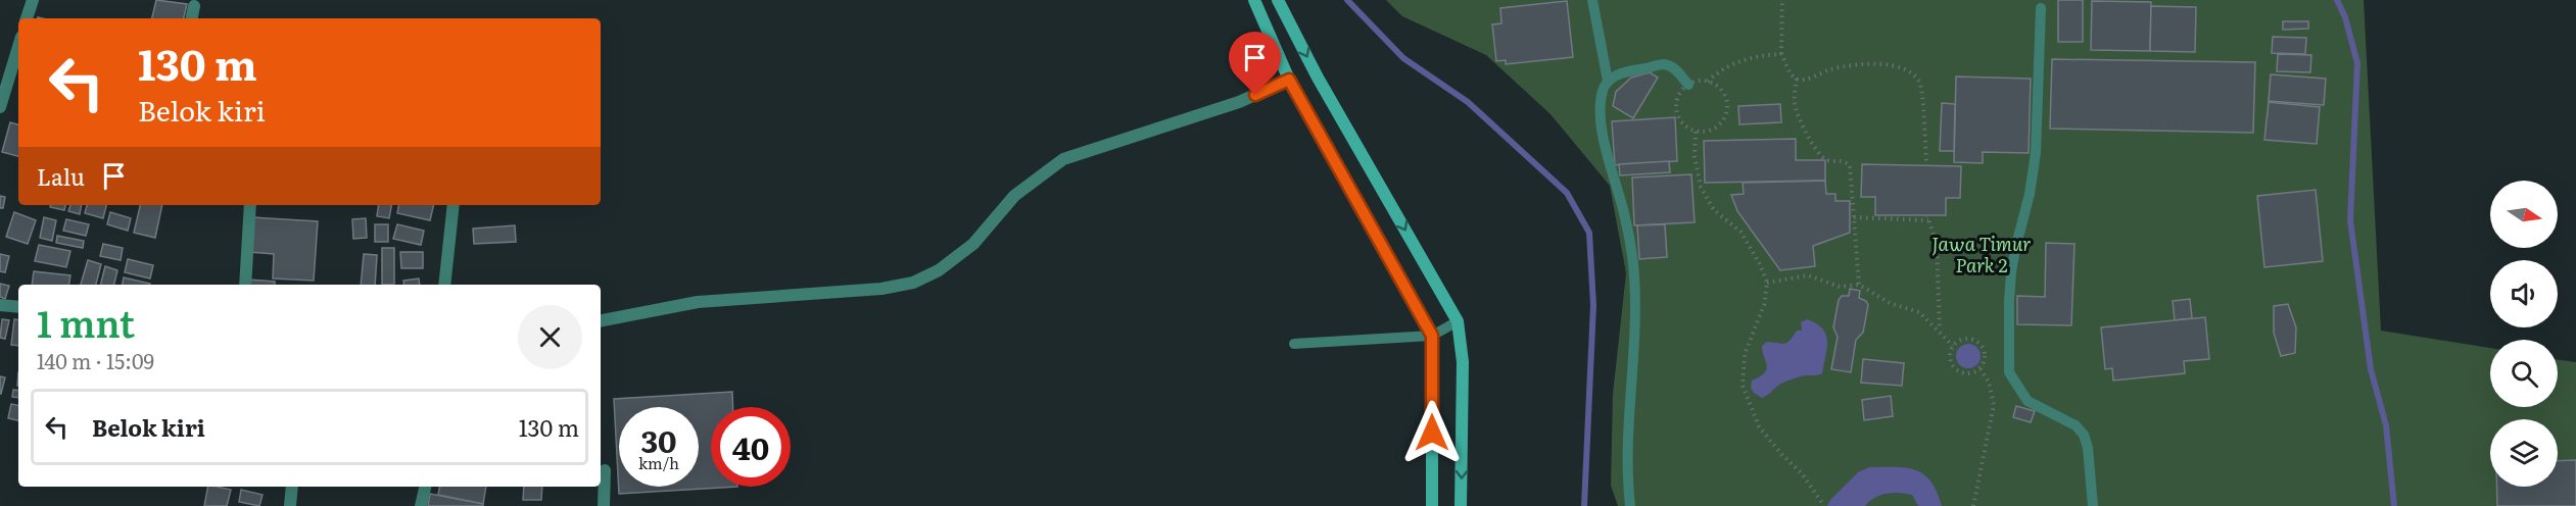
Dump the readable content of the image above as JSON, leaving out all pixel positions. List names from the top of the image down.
{
  "parks": ["Jawa Timur Park 2"],
  "north": "right",
  "page": {
    "turn": ["130 m", "Belok kiri"],
    "then": "Lalu",
    "heading": ["1 mnt", "140 m · 15:09"],
    "list": [
      {
        "name": "Belok kiri",
        "value": "130 m"
      }
    ],
    "speed": "30 km/h",
    "limit": "40"
  }
}
